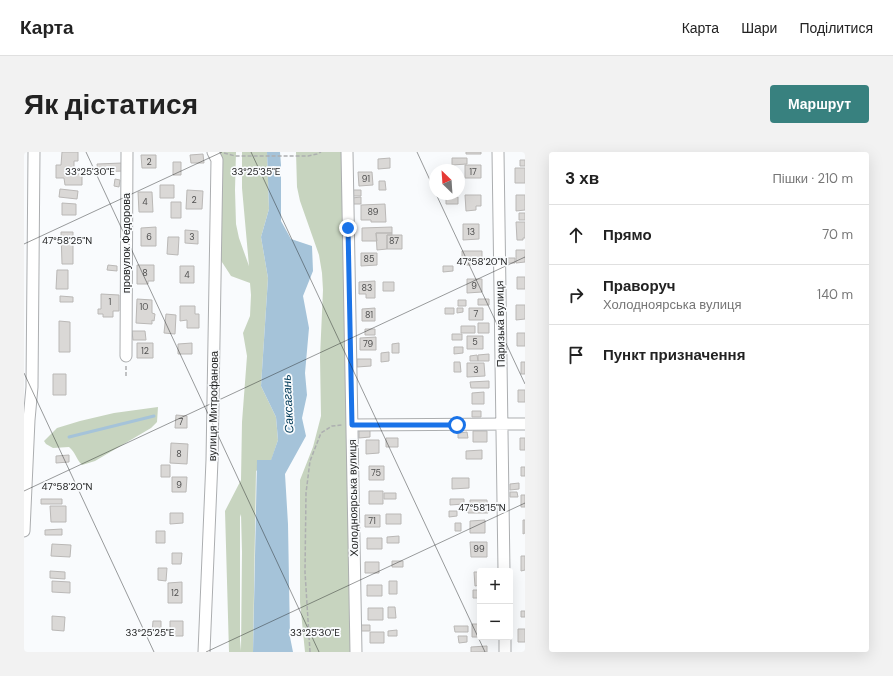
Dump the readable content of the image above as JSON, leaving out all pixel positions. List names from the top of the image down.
{
  "streets": {
    "street": [
      "провулок Федорова",
      "Паризька вулиця",
      "вулиця Митрофанова",
      "Холодноярська вулиця"
    ]
  },
  "water": ["Саксагань"],
  "house_numbers": [
    "2",
    "17",
    "91",
    "2",
    "4",
    "89",
    "13",
    "6",
    "3",
    "87",
    "85",
    "8",
    "4",
    "9",
    "83",
    "1",
    "10",
    "7",
    "81",
    "5",
    "79",
    "12",
    "3",
    "7",
    "8",
    "75",
    "9",
    "71",
    "99",
    "12"
  ],
  "north": "top left",
  "page": {
    "header": "Карта",
    "nav": ["Карта", "Шари", "Поділитися"],
    "buttons": "Маршрут",
    "title": "Як дістатися",
    "heading": ["3 хв", "Пішки · 210 m"],
    "list": [
      ["Прямо", "70 m"],
      ["Праворуч", "Холодноярська вулиця", "140 m"],
      "Пункт призначення"
    ],
    "map_buttons": ["+", "−"]
  },
  "coordinates": [
    "33°25'30\"E",
    "33°25'35\"E",
    "47°58'25\"N",
    "47°58'20\"N",
    "47°58'15\"N",
    "33°25'25\"E"
  ]
}
